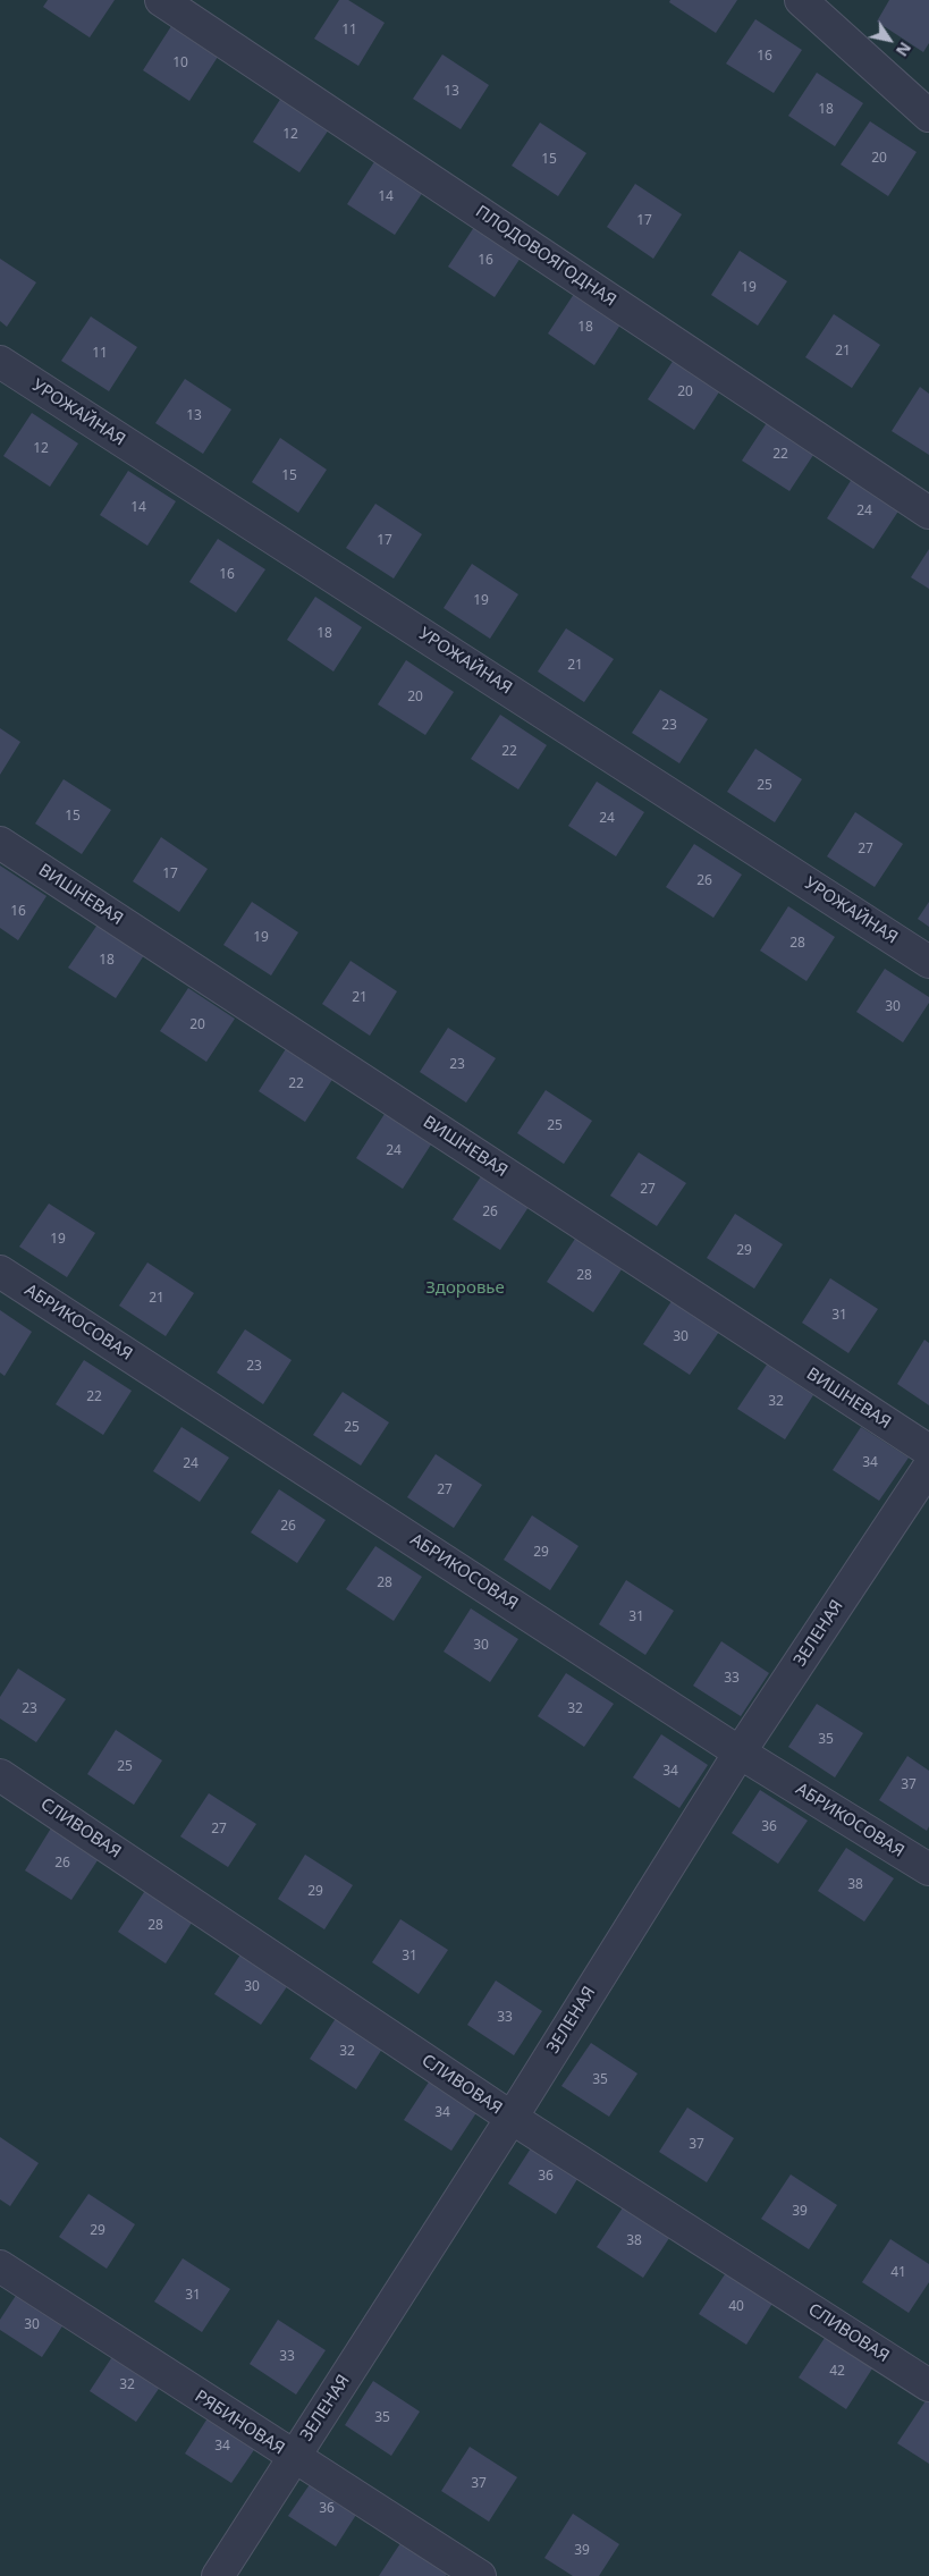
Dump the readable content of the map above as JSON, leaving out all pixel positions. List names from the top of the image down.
{
  "streets": {
    "street": [
      "ПЛОДОВОЯГОДНАЯ",
      "УРОЖАЙНАЯ",
      "ВИШНЕВАЯ",
      "АБРИКОСОВАЯ",
      "ЗЕЛЕНАЯ",
      "СЛИВОВАЯ",
      "РЯБИНОВАЯ"
    ]
  },
  "crossings": [
    ["АБРИКОСОВАЯ", "ЗЕЛЕНАЯ"],
    ["ЗЕЛЕНАЯ", "СЛИВОВАЯ"],
    ["ЗЕЛЕНАЯ", "РЯБИНОВАЯ"]
  ],
  "parks": ["Здоровье"],
  "house_numbers": [
    "11",
    "16",
    "10",
    "13",
    "18",
    "12",
    "20",
    "15",
    "14",
    "17",
    "16",
    "19",
    "18",
    "21",
    "11",
    "20",
    "13",
    "12",
    "22",
    "15",
    "14",
    "24",
    "17",
    "16",
    "19",
    "18",
    "21",
    "20",
    "23",
    "22",
    "25",
    "15",
    "24",
    "27",
    "17",
    "26",
    "16",
    "19",
    "28",
    "18",
    "21",
    "30",
    "20",
    "23",
    "22",
    "25",
    "24",
    "27",
    "26",
    "19",
    "29",
    "28",
    "21",
    "31",
    "30",
    "23",
    "22",
    "32",
    "25",
    "34",
    "24",
    "27",
    "26",
    "29",
    "28",
    "31",
    "30",
    "33",
    "23",
    "32",
    "35",
    "25",
    "34",
    "37",
    "36",
    "27",
    "26",
    "38",
    "29",
    "28",
    "31",
    "30",
    "33",
    "32",
    "35",
    "34",
    "37",
    "36",
    "39",
    "29",
    "38",
    "41",
    "31",
    "40",
    "30",
    "33",
    "42",
    "32",
    "35",
    "34",
    "37",
    "36",
    "39"
  ],
  "north": "bottom right"
}
